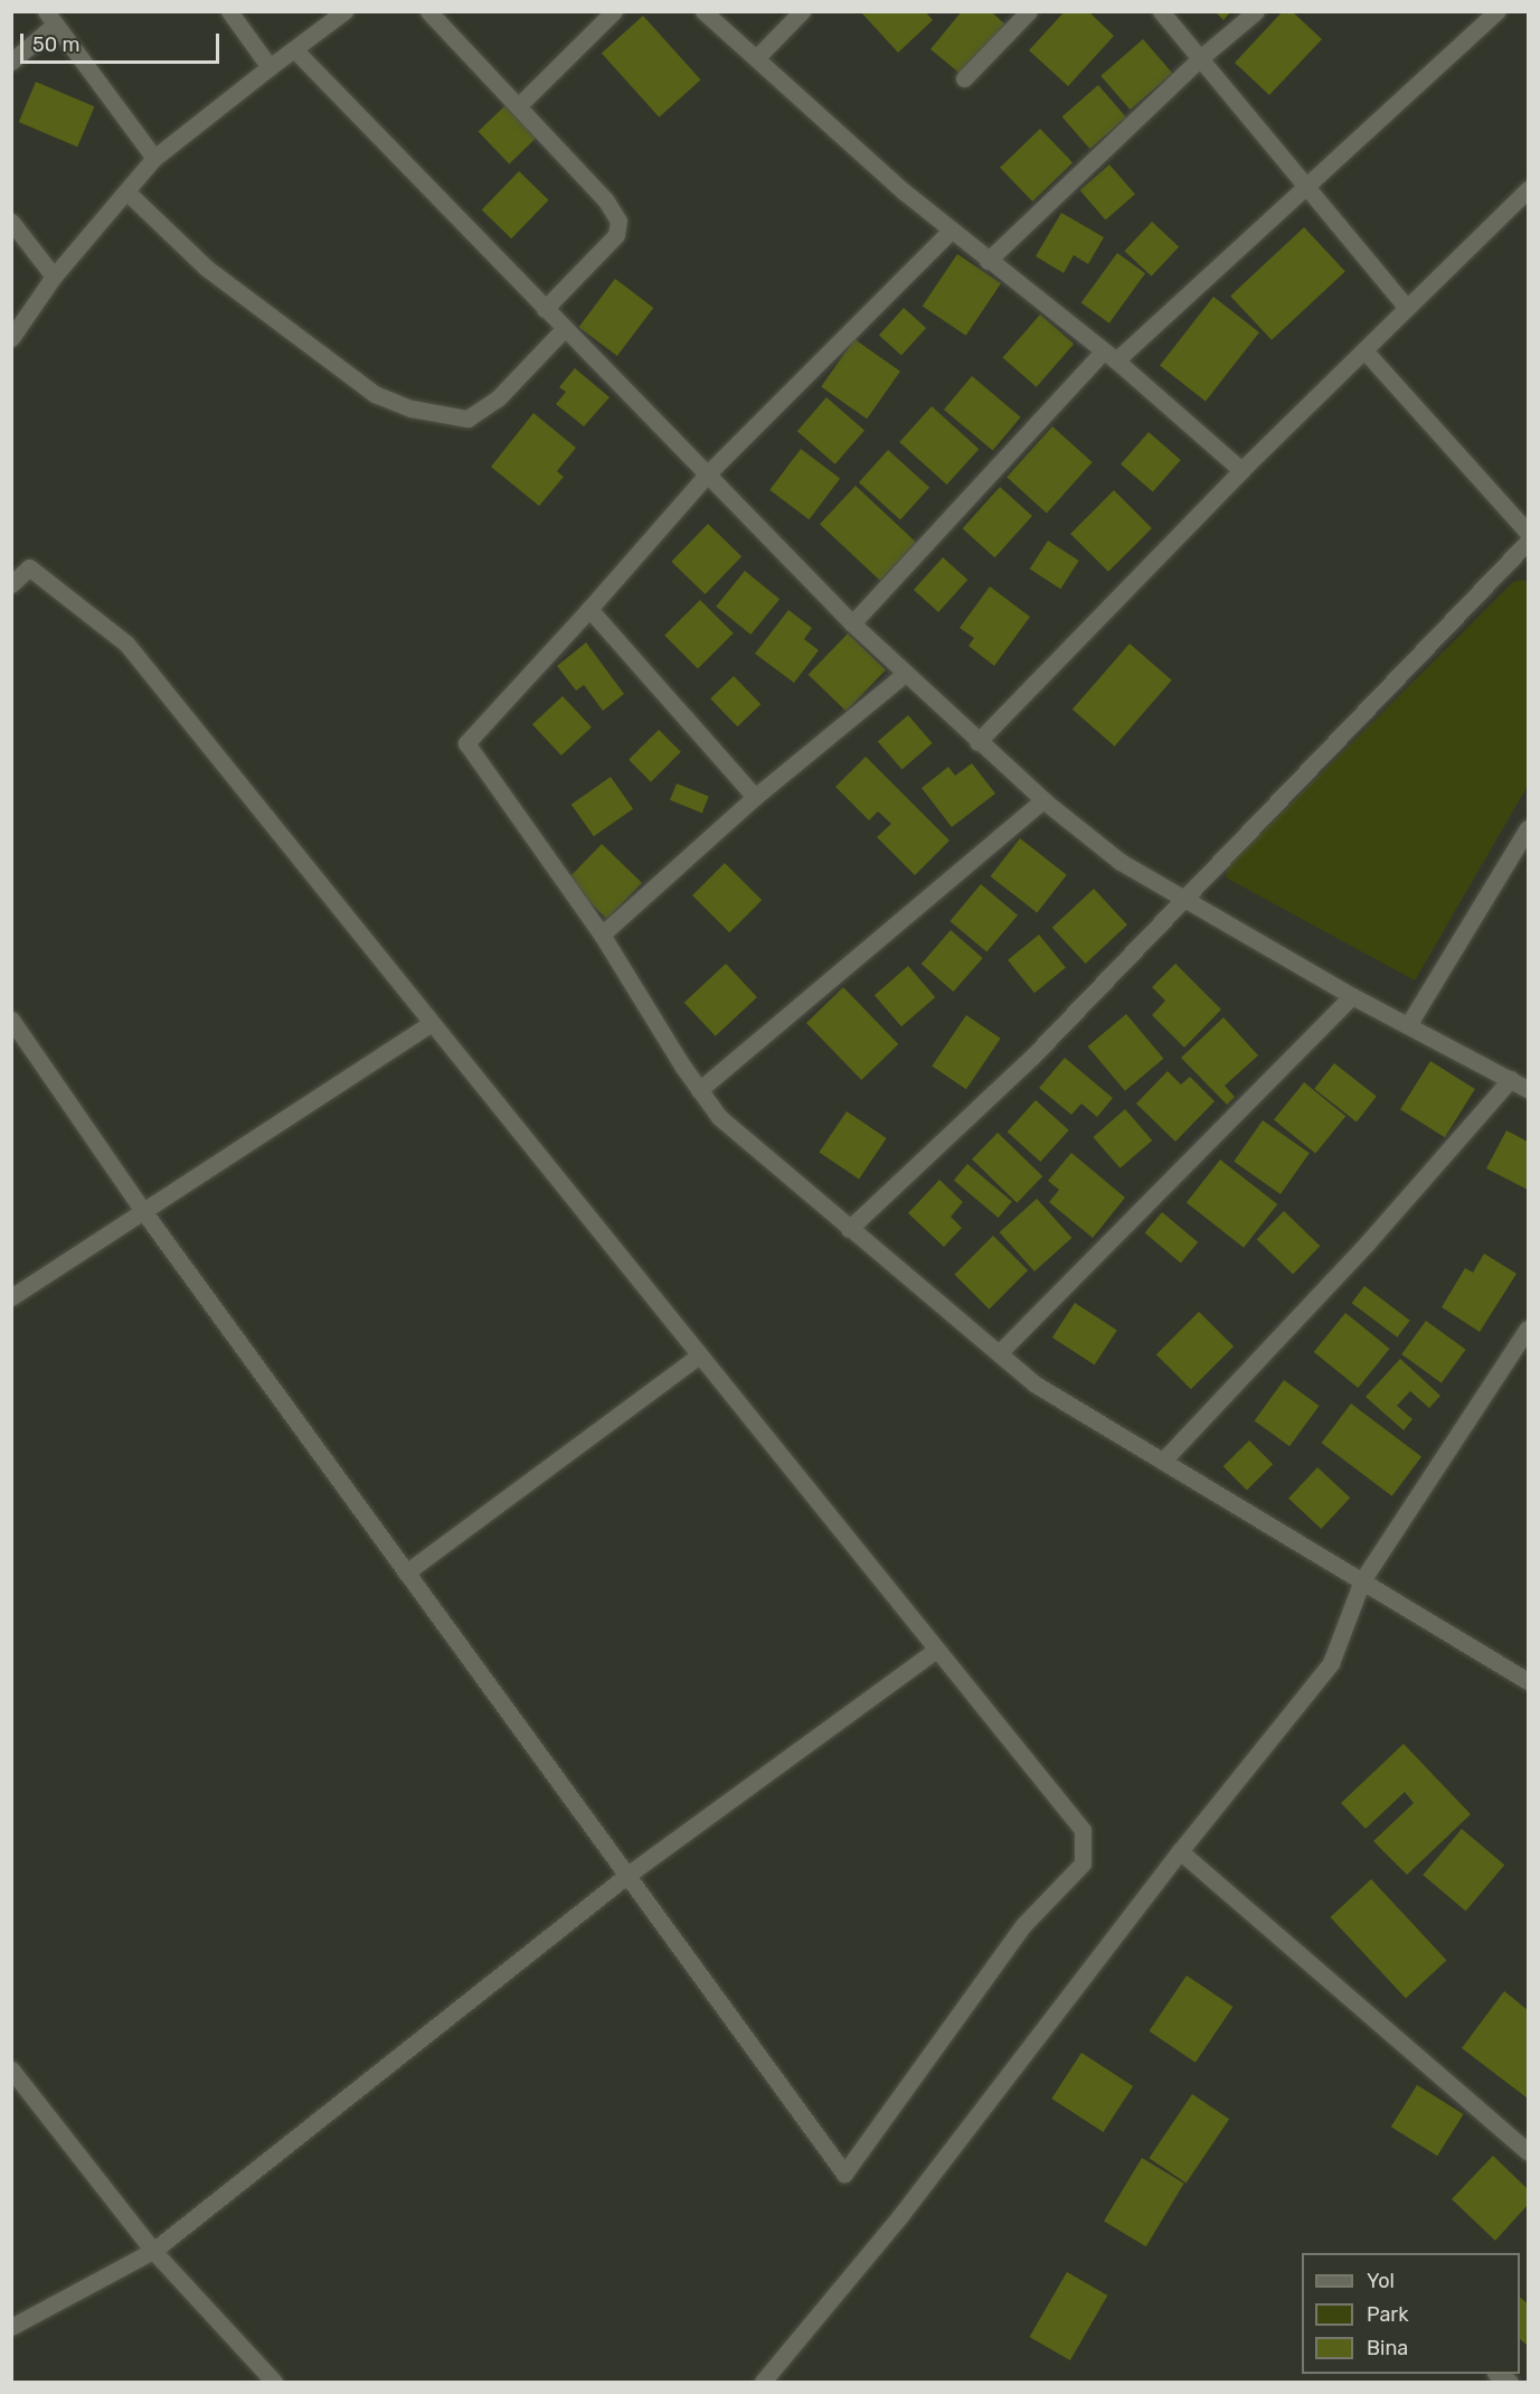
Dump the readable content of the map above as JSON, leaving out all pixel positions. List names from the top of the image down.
{
  "legend": ["Yol", "Park", "Bina"],
  "scale_bar": "50 m"
}
